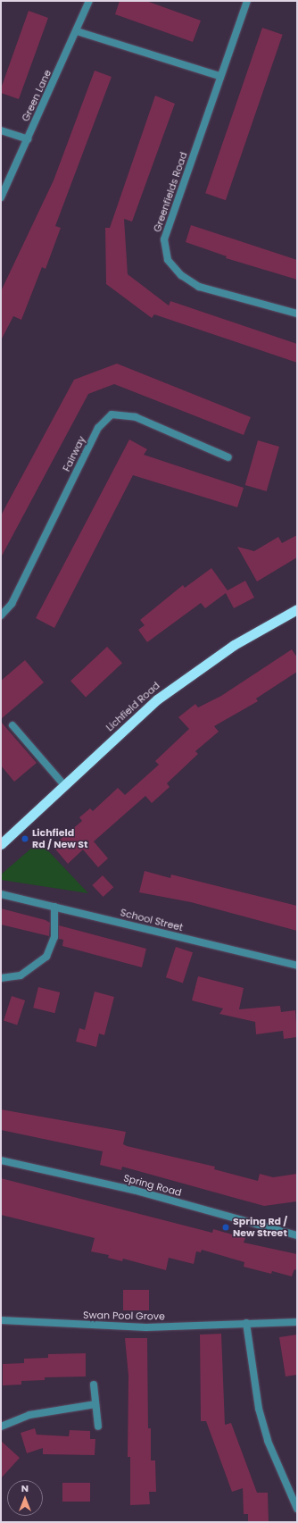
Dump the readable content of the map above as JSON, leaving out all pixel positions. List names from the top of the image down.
{
  "streets": {
    "highway": ["Lichfield Road"],
    "street": [
      "Green Lane",
      "Greenfields Road",
      "Fairway",
      "School Street",
      "Spring Road",
      "Swan Pool Grove"
    ]
  },
  "places": ["Lichfield Rd / New St", "Spring Rd / New Street"],
  "north": "top"
}
